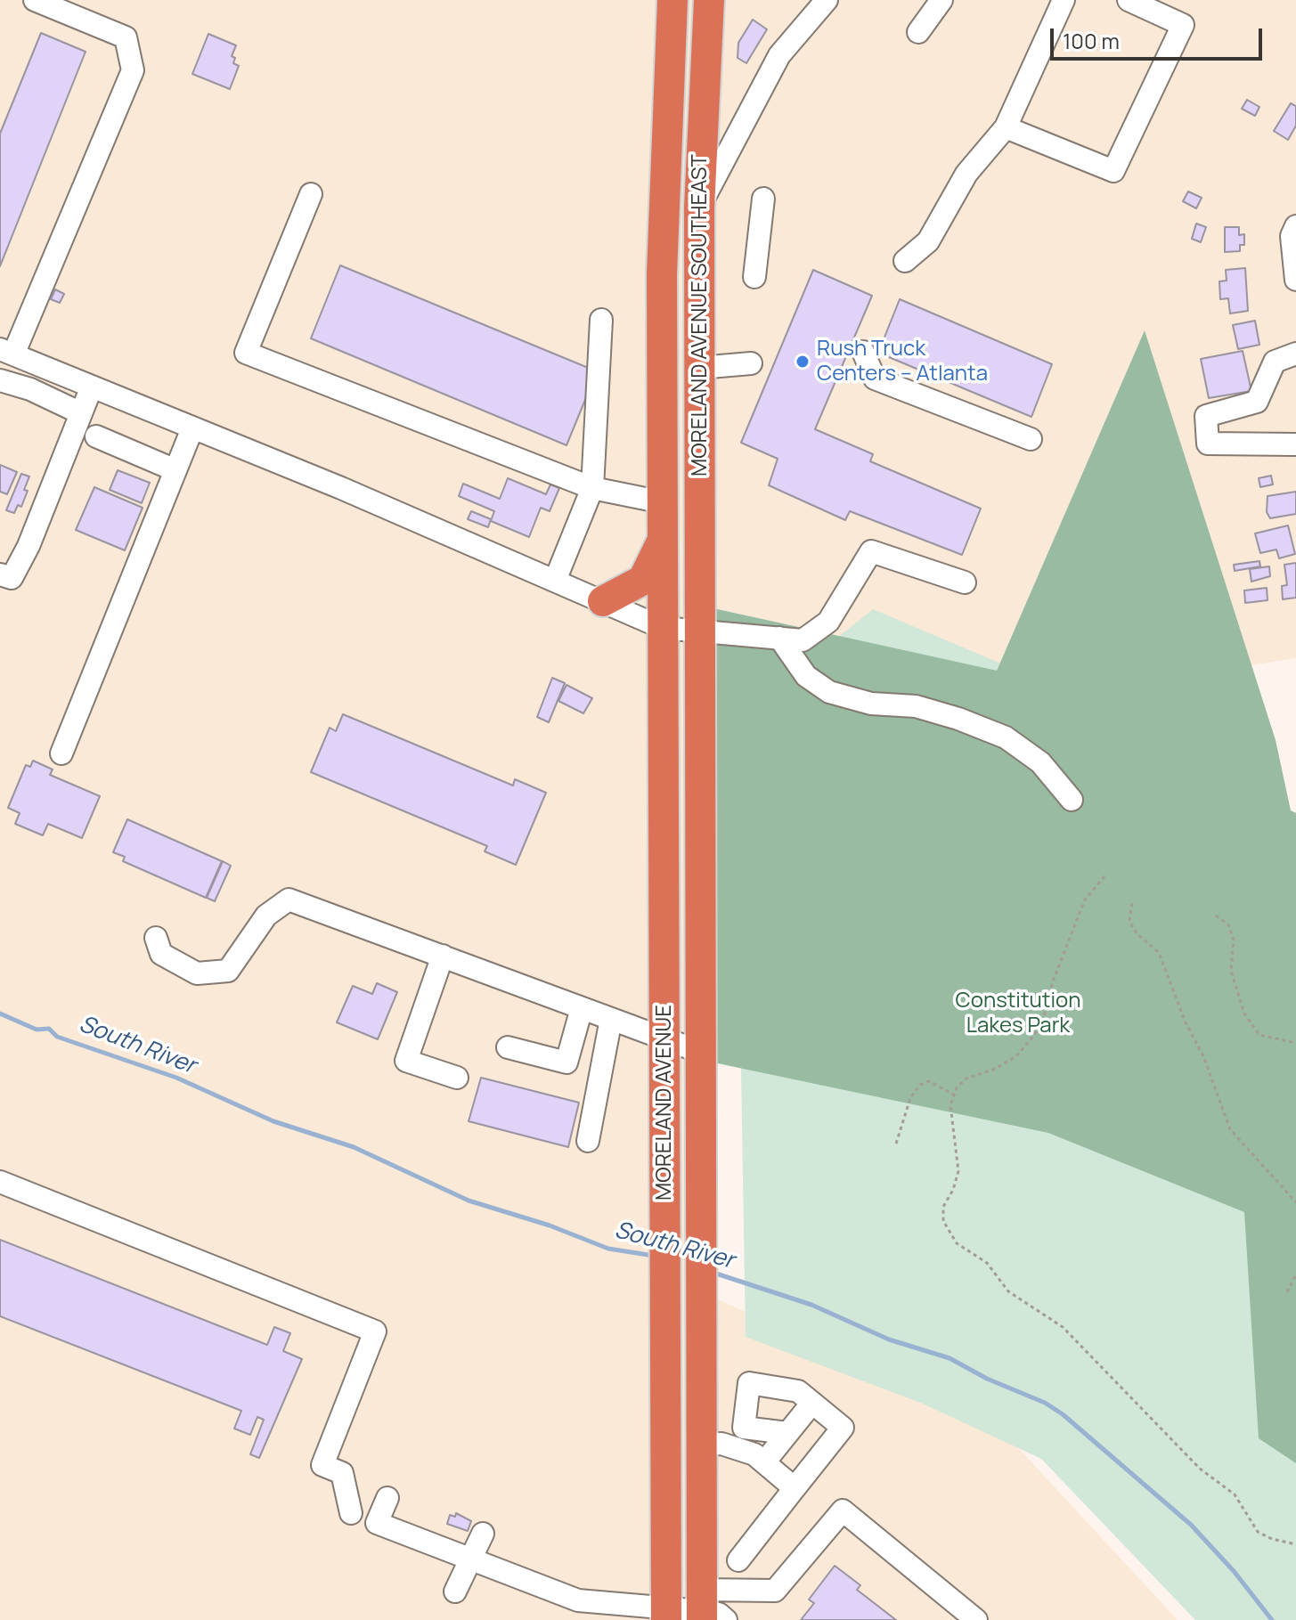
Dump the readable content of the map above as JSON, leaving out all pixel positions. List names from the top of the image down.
{
  "streets": {
    "highway": ["MORELAND AVENUE SOUTHEAST", "MORELAND AVENUE"]
  },
  "crossings": [
    ["MORELAND AVENUE SOUTHEAST", "MORELAND AVENUE"]
  ],
  "water": ["South River"],
  "parks": ["Constitution Lakes Park"],
  "places": ["Rush Truck Centers – Atlanta"],
  "scale_bar": "100 m"
}
